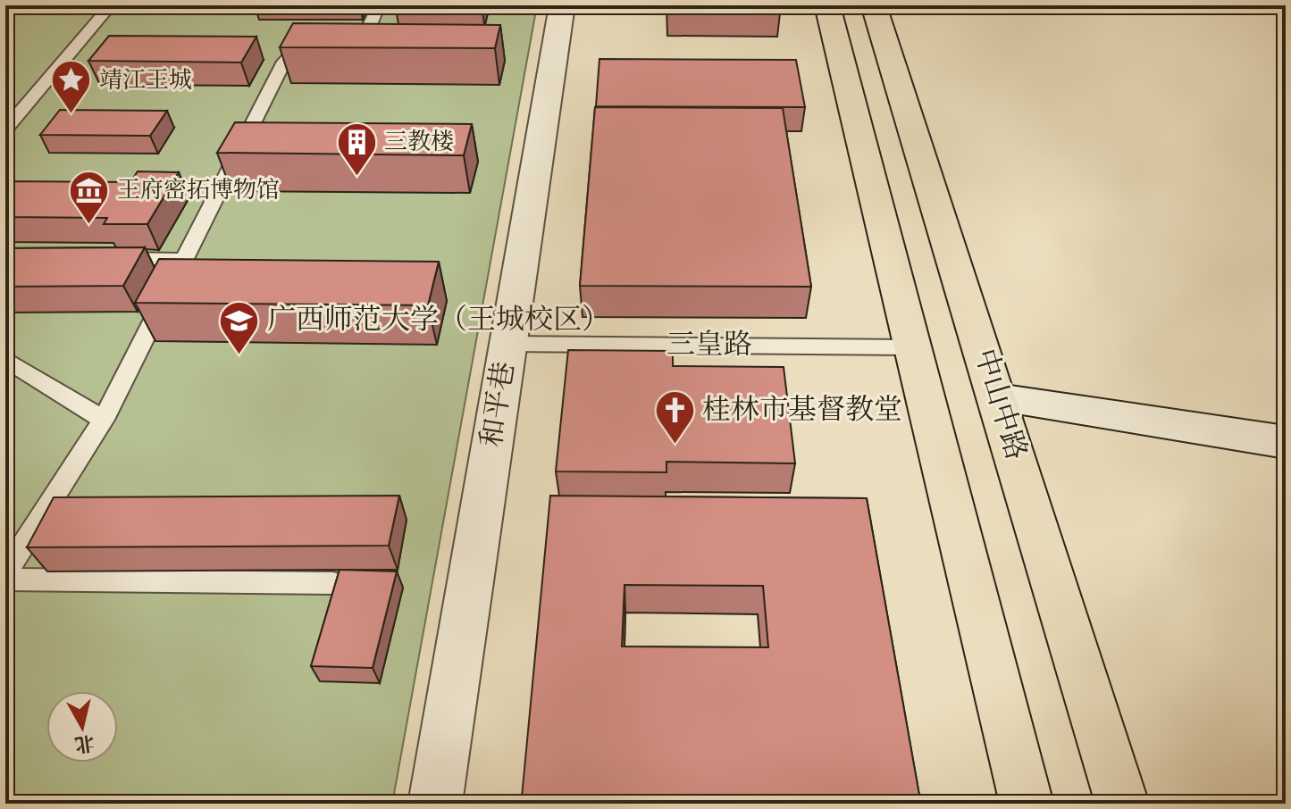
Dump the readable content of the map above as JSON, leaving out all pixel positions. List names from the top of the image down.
{
  "streets": {
    "highway": ["中山中路"],
    "street": ["和平巷"],
    "lane": ["三皇路"]
  },
  "crossings": [
    ["三皇路", "和平巷"]
  ],
  "places": {
    "place": ["靖江王城"],
    "building": ["三教楼"],
    "museum": ["王府密拓博物馆"],
    "school or university": ["广西师范大学（王城校区）"],
    "church": ["桂林市基督教堂"]
  },
  "north": "bottom"
}
